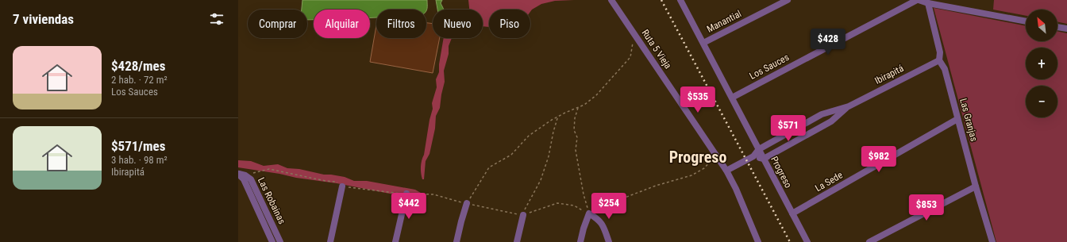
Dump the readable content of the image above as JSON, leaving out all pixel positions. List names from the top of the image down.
{
  "streets": {
    "street": [
      "Manantial",
      "Ruta 5 Vieja",
      "Los Sauces",
      "Ibirapitá",
      "Las Granjas",
      "Progreso",
      "La Sede",
      "Las Robainas"
    ]
  },
  "crossings": [
    ["Manantial", "Progreso"],
    ["Ruta 5 Vieja", "Ibirapitá"],
    ["Los Sauces", "Progreso"],
    ["Ibirapitá", "Las Granjas"],
    ["Ibirapitá", "Progreso"],
    ["Las Granjas", "La Sede"],
    ["Progreso", "La Sede"]
  ],
  "districts": ["Progreso"],
  "north": "top left",
  "page": {
    "heading": "7 viviendas",
    "map_buttons": ["+", "−"],
    "chip": [
      "Comprar",
      "Alquilar",
      "Filtros",
      "Nuevo",
      "Piso"
    ],
    "price": [
      "$428",
      "$535",
      "$571",
      "$982",
      "$442",
      "$254",
      "$853"
    ],
    "list": [
      {
        "name": "$428/mes",
        "note": "2 hab. · 72 m² · Los Sauces"
      },
      {
        "name": "$571/mes",
        "note": "3 hab. · 98 m² · Ibirapitá"
      }
    ]
  }
}
